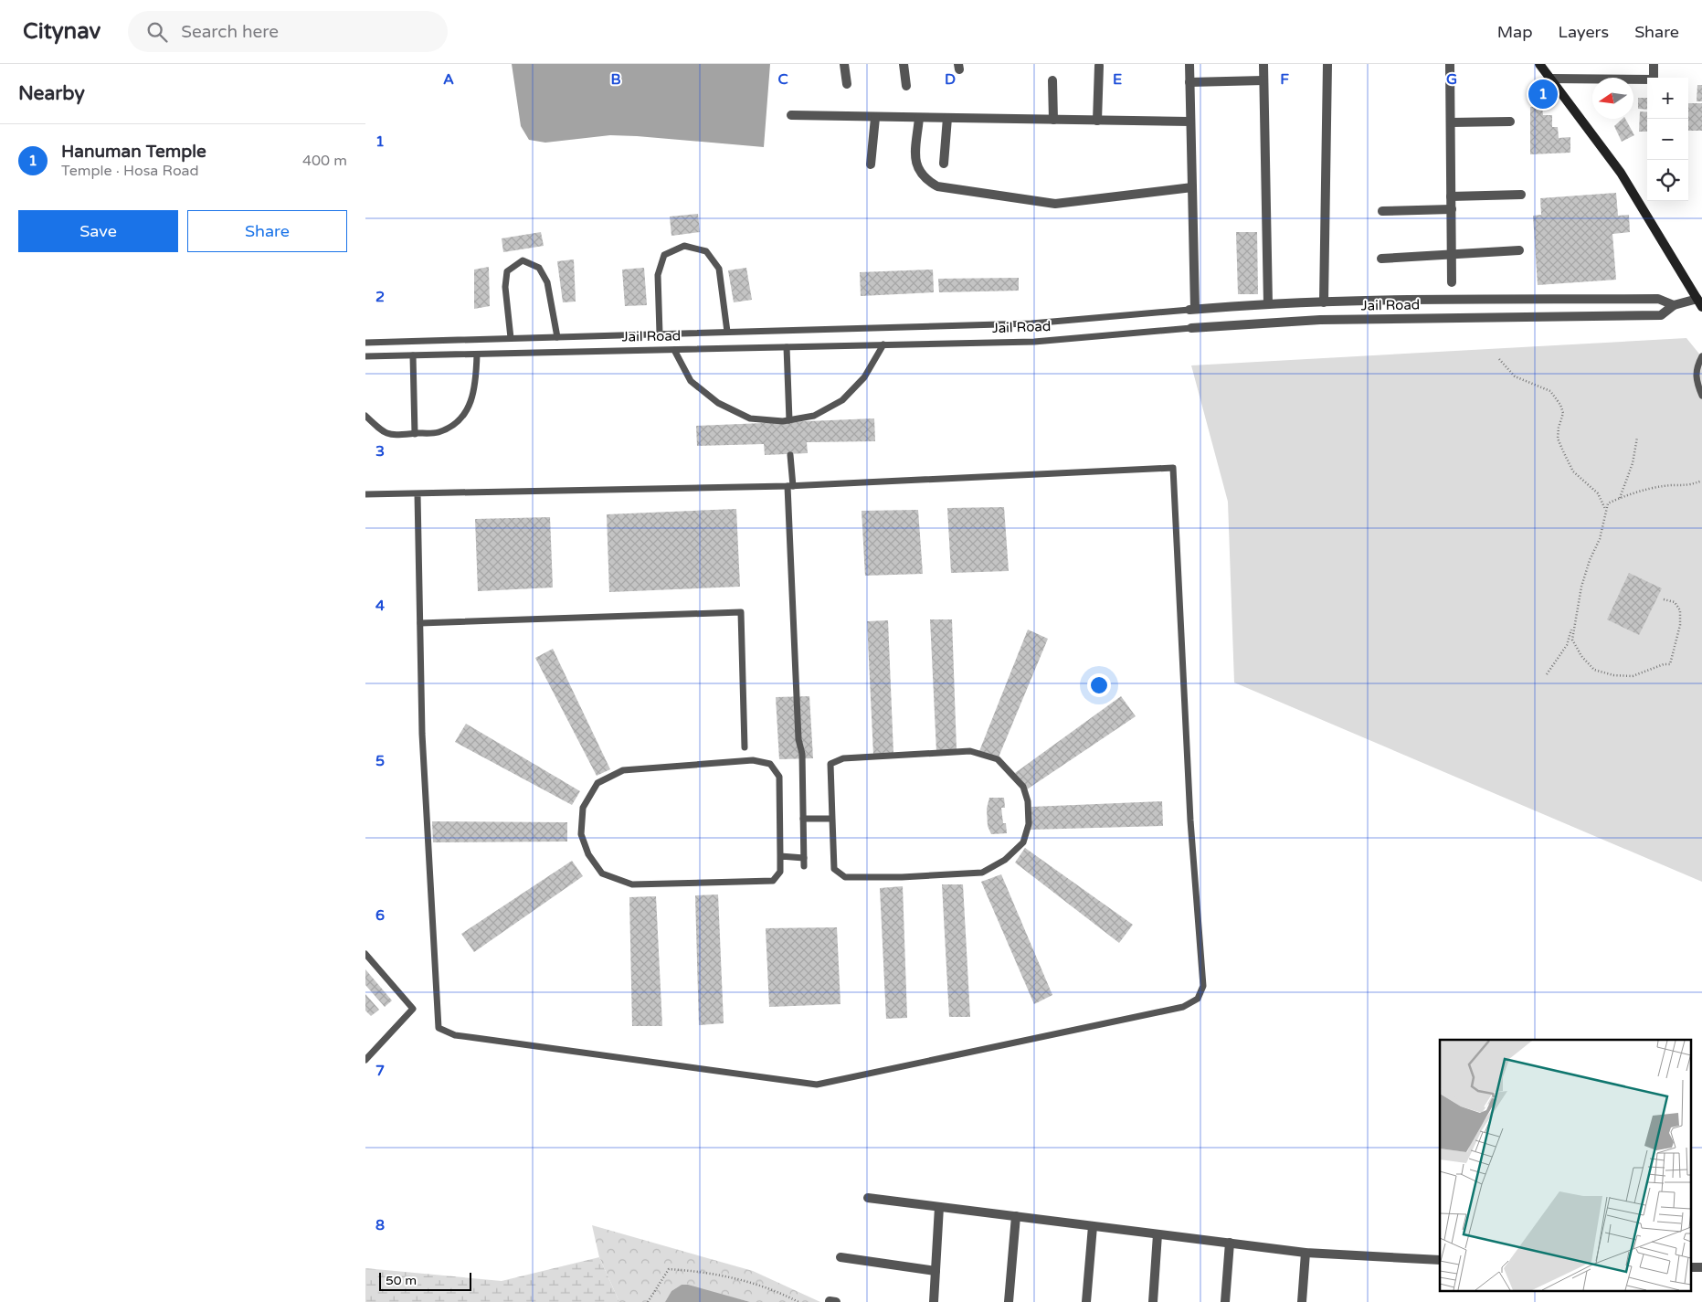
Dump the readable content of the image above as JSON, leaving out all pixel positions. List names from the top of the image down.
{
  "streets": {
    "street": ["Jail Road"]
  },
  "scale_bar": "50 m",
  "north": "left",
  "page": {
    "header": "Citynav",
    "search": "Search here",
    "nav": ["Map", "Layers", "Share"],
    "heading": "Nearby",
    "map_buttons": ["+", "−"],
    "pins": "1",
    "list": [
      {
        "mark": "1",
        "name": "Hanuman Temple",
        "note": "Temple · Hosa Road",
        "value": "400 m"
      }
    ],
    "buttons": ["Save", "Share"],
    "scale": "50 m"
  },
  "grid": {
    "columns": [
      "A",
      "B",
      "C",
      "D",
      "E",
      "F",
      "G"
    ],
    "rows": [
      "1",
      "2",
      "3",
      "4",
      "5",
      "6",
      "7",
      "8"
    ]
  }
}
